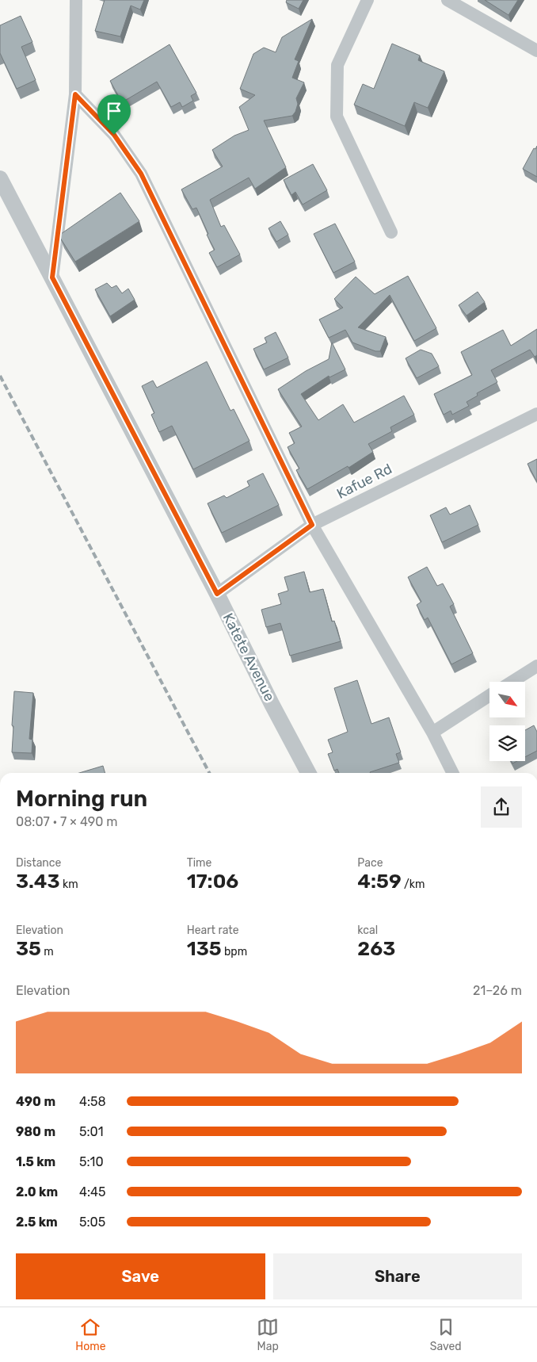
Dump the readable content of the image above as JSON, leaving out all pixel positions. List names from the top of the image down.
{
  "streets": {
    "street": ["Kafue Rd", "Katete Avenue"]
  },
  "crossings": [
    ["Kafue Rd", "Katete Avenue"]
  ],
  "north": "bottom right",
  "page": {
    "heading": ["Morning run", "08:07 · 7 × 490 m"],
    "stats": [
      ["Distance", "3.43 km"],
      ["Time", "17:06"],
      ["Pace", "4:59 /km"],
      ["Elevation", "35 m"],
      ["Heart rate", "135 bpm"],
      ["kcal", "263"]
    ],
    "chart": ["Elevation", "21–26 m"],
    "list": [
      {
        "name": "490 m",
        "note": "4:58"
      },
      {
        "name": "980 m",
        "note": "5:01"
      },
      {
        "name": "1.5 km",
        "note": "5:10"
      },
      {
        "name": "2.0 km",
        "note": "4:45"
      },
      {
        "name": "2.5 km",
        "note": "5:05"
      }
    ],
    "buttons": ["Save", "Share"],
    "tabs": ["Home", "Map", "Saved"]
  }
}
